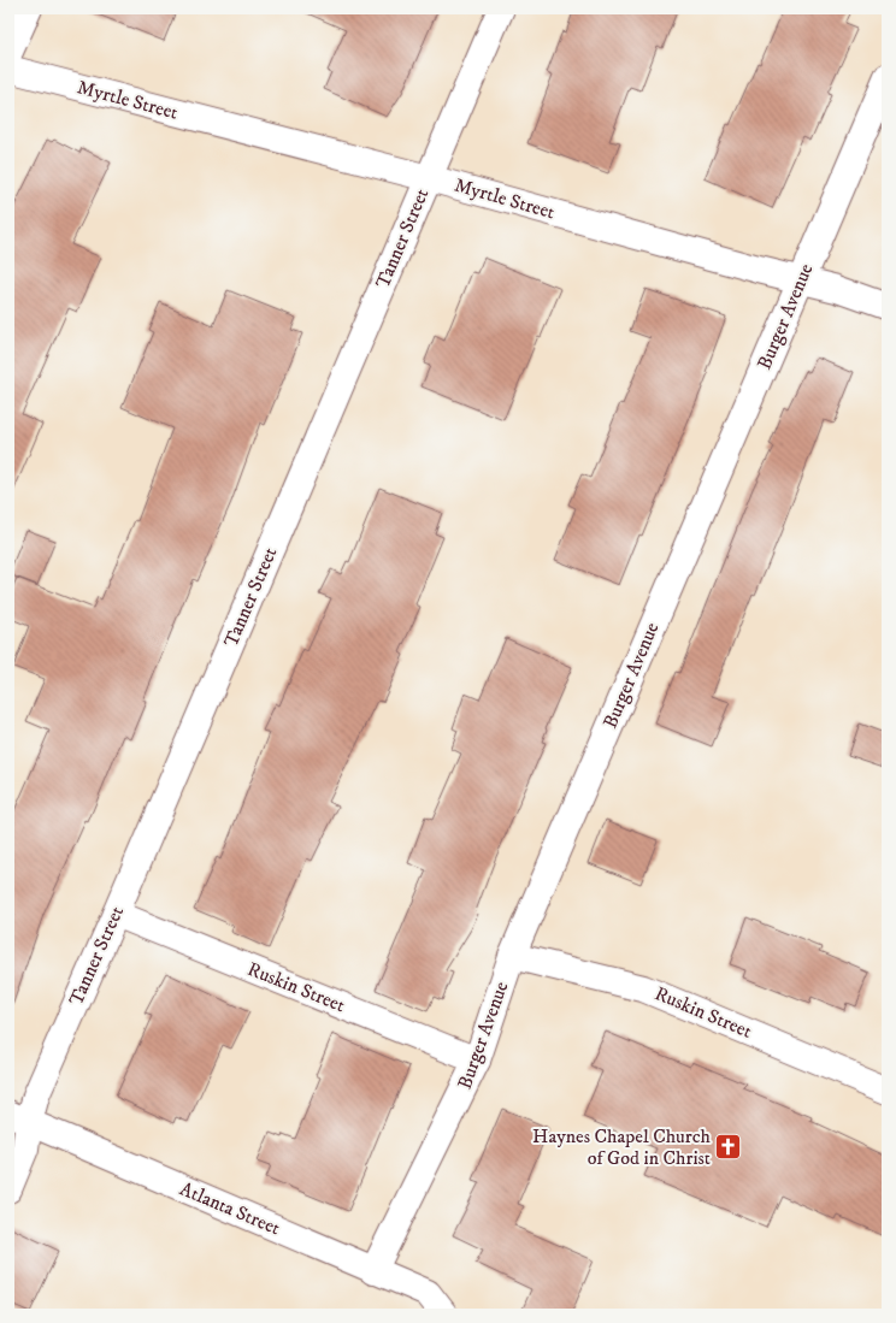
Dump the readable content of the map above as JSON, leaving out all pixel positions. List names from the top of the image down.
{
  "streets": {
    "street": [
      "Myrtle Street",
      "Tanner Street",
      "Burger Avenue",
      "Ruskin Street",
      "Atlanta Street"
    ]
  },
  "crossings": [
    ["Myrtle Street", "Tanner Street"],
    ["Myrtle Street", "Burger Avenue"],
    ["Tanner Street", "Ruskin Street"],
    ["Tanner Street", "Atlanta Street"],
    ["Burger Avenue", "Ruskin Street"],
    ["Burger Avenue", "Atlanta Street"]
  ],
  "places": {
    "church": ["Haynes Chapel Church of God in Christ"]
  }
}
